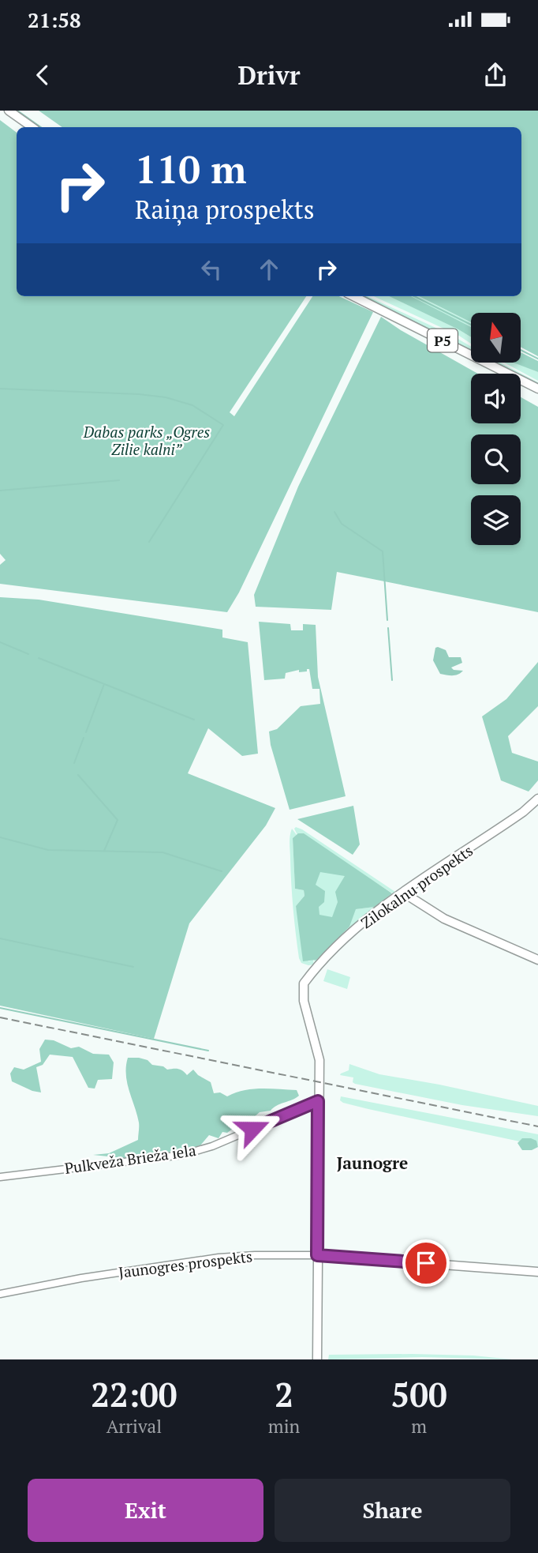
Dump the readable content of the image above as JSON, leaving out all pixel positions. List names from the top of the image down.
{
  "streets": {
    "main road": ["P5", "Zilokalnu prospekts", "Jaunogres prospekts"],
    "street": ["Pulkveža Brieža iela"]
  },
  "crossings": [
    ["Zilokalnu prospekts", "Pulkveža Brieža iela"]
  ],
  "districts": ["Jaunogre"],
  "parks": ["Dabas parks „Ogres Zilie kalni”"],
  "north": "top",
  "page": {
    "status": "21:58",
    "header": "Drivr",
    "turn": ["110 m", "Raiņa prospekts"],
    "eta": [
      "22:00",
      "Arrival",
      "2",
      "min",
      "500",
      "m"
    ],
    "buttons": ["Exit", "Share"]
  }
}
